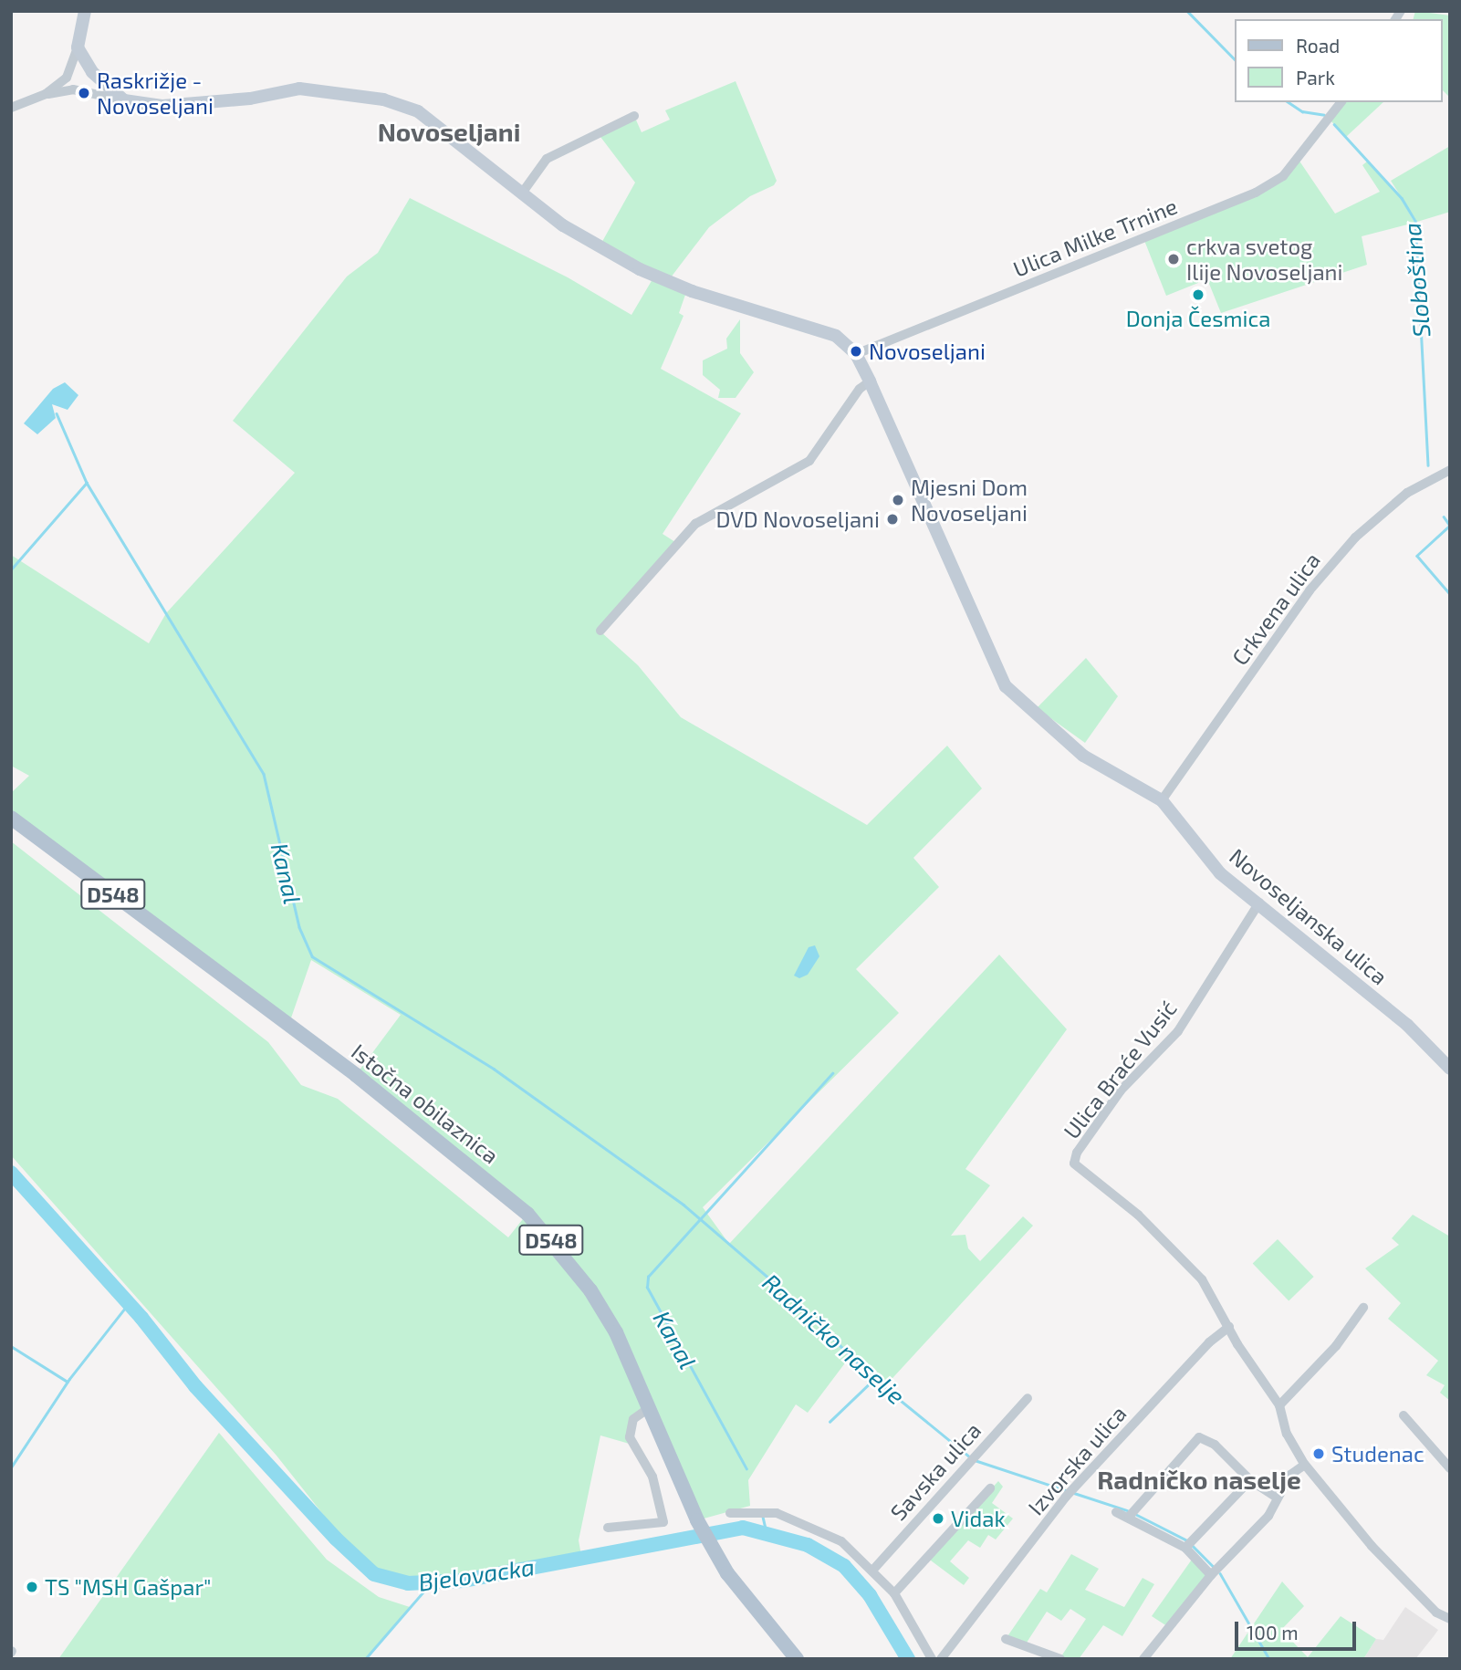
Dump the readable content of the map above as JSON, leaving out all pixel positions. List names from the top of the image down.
{
  "streets": {
    "main road": ["D548", "Novoseljanska ulica", "Istočna obilaznica"],
    "street": [
      "Ulica Milke Trnine",
      "Crkvena ulica",
      "Ulica Braće Vusić",
      "Izvorska ulica",
      "Savska ulica"
    ]
  },
  "crossings": [
    ["Ulica Milke Trnine", "Novoseljanska ulica"],
    ["Crkvena ulica", "Novoseljanska ulica"],
    ["Novoseljanska ulica", "Ulica Braće Vusić"],
    ["Ulica Braće Vusić", "Izvorska ulica"]
  ],
  "districts": ["Novoseljani", "Radničko naselje"],
  "water": [
    "Sloboština",
    "Kanal",
    "Radničko naselje",
    "Bjelovacka"
  ],
  "places": [
    "Raskrižje - Novoseljani",
    "crkva svetog Ilije Novoseljani",
    "Donja Česmica",
    "Novoseljani",
    "Mjesni Dom Novoseljani",
    "DVD Novoseljani",
    "Studenac",
    "Vidak",
    "TS \"MSH Gašpar\""
  ],
  "legend": ["Road", "Park"],
  "scale_bar": "100 m"
}
